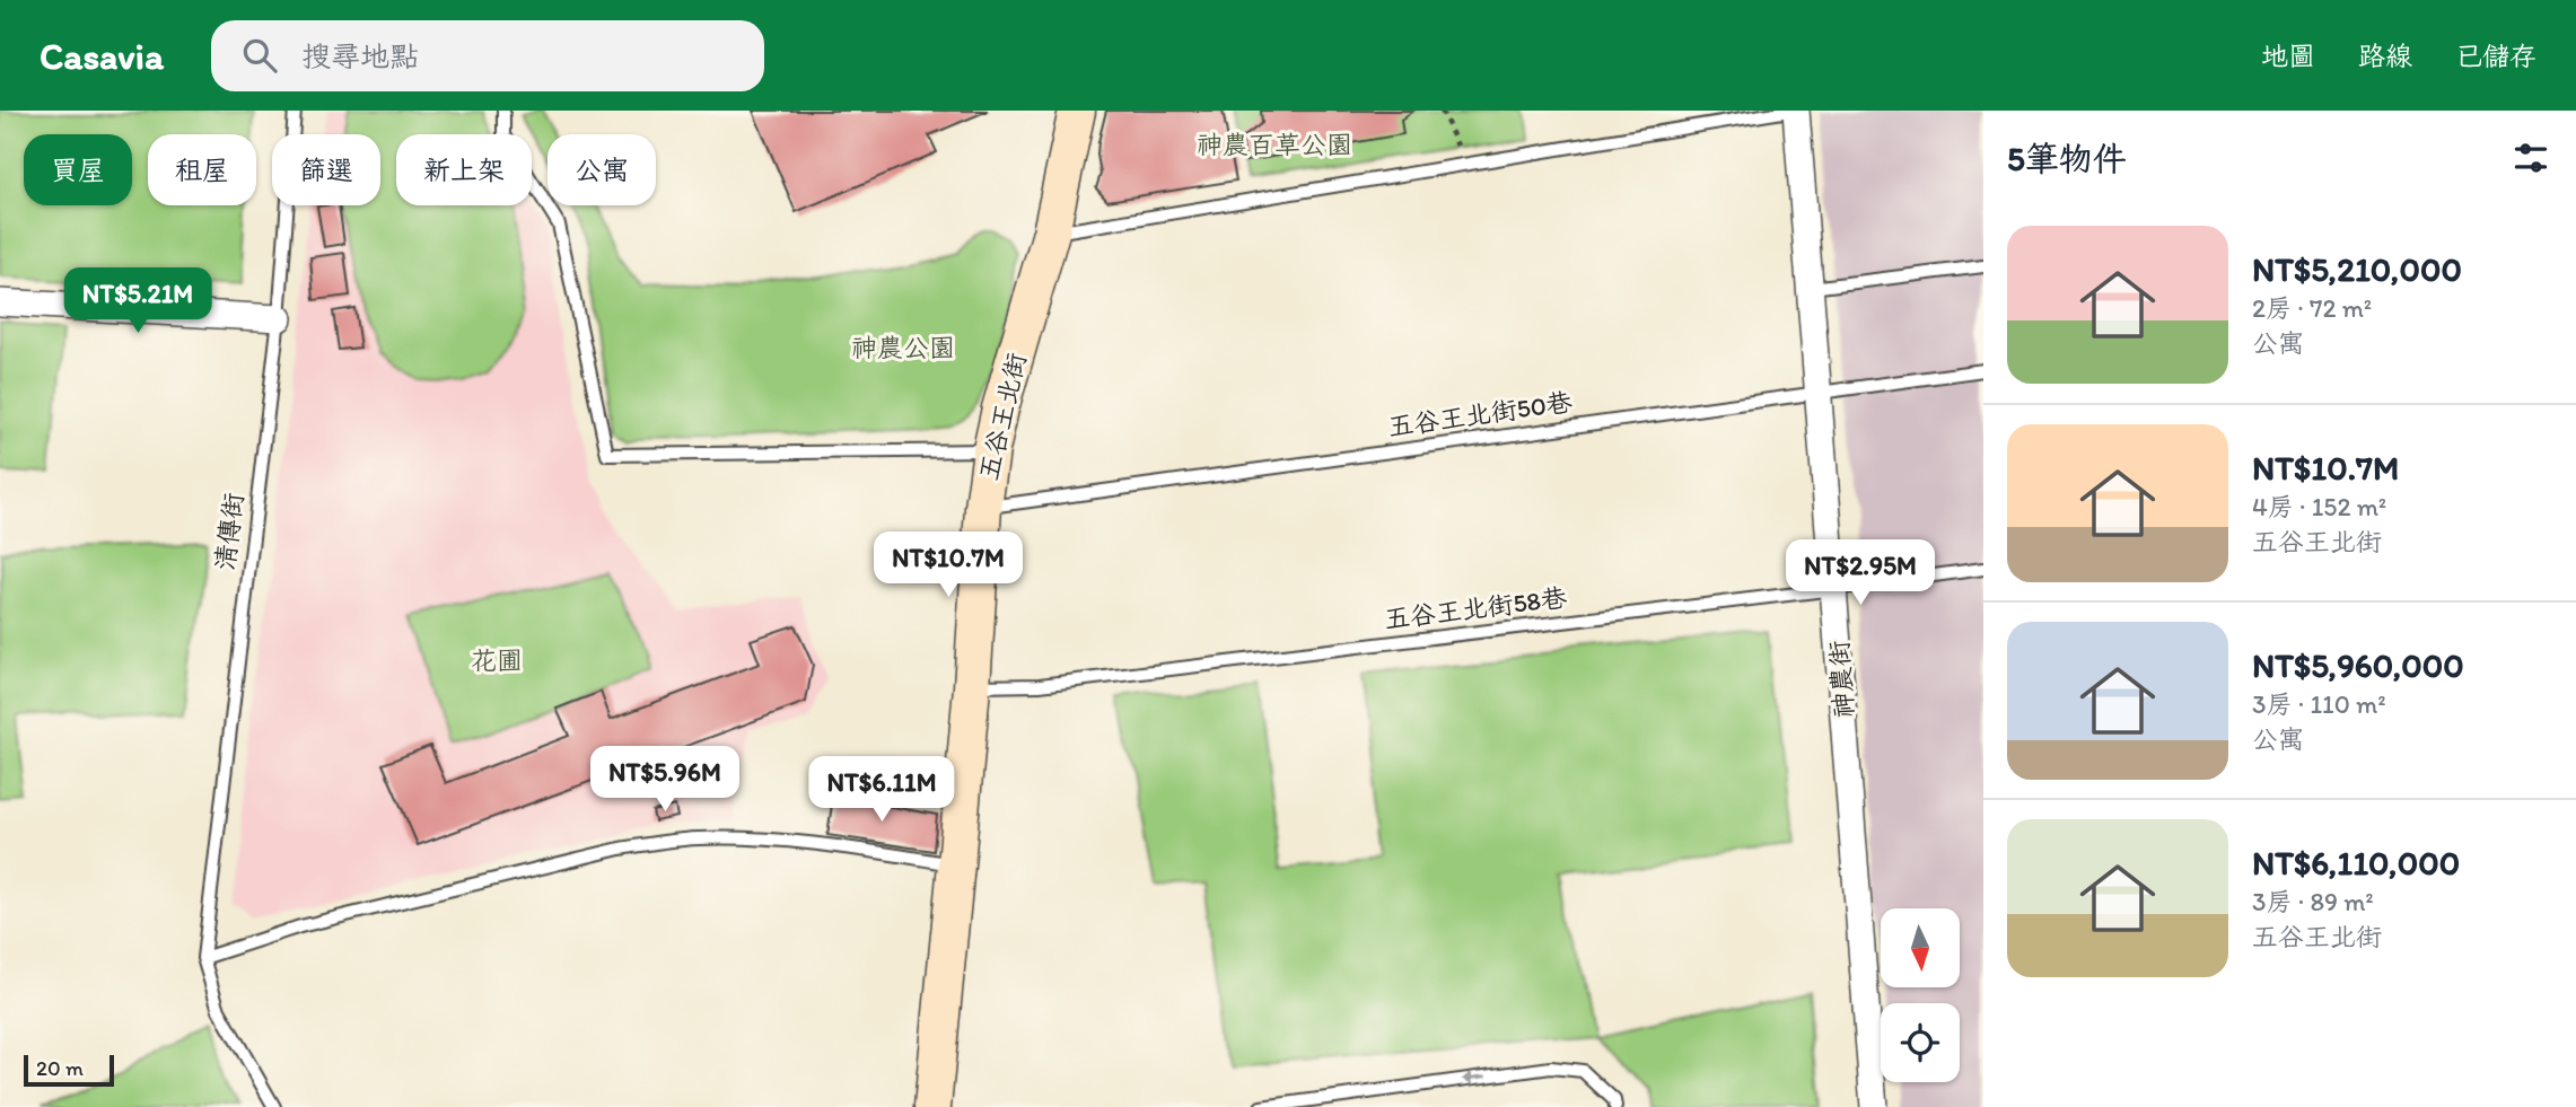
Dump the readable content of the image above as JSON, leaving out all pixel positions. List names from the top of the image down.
{
  "streets": {
    "street": ["五谷王北街", "神農街"],
    "lane": ["五谷王北街50巷", "清傳街", "五谷王北街58巷"]
  },
  "crossings": [
    ["五谷王北街50巷", "五谷王北街"],
    ["五谷王北街50巷", "神農街"],
    ["五谷王北街", "五谷王北街58巷"],
    ["五谷王北街58巷", "神農街"]
  ],
  "parks": ["神農百草公園", "神農公園", "花圃"],
  "scale_bar": "20 m",
  "north": "bottom",
  "page": {
    "header": "Casavia",
    "search": "搜尋地點",
    "nav": ["地圖", "路線", "已儲存"],
    "heading": "5筆物件",
    "chip": [
      "買屋",
      "租屋",
      "篩選",
      "新上架",
      "公寓"
    ],
    "list": [
      {
        "name": "NT$5,210,000",
        "note": "2房 · 72 m² · 公寓"
      },
      {
        "name": "NT$10.7M",
        "note": "4房 · 152 m² · 五谷王北街"
      },
      {
        "name": "NT$5,960,000",
        "note": "3房 · 110 m² · 公寓"
      },
      {
        "name": "NT$6,110,000",
        "note": "3房 · 89 m² · 五谷王北街"
      }
    ],
    "price": [
      "NT$5.21M",
      "NT$10.7M",
      "NT$2.95M",
      "NT$5.96M",
      "NT$6.11M"
    ],
    "scale": "20 m"
  }
}
